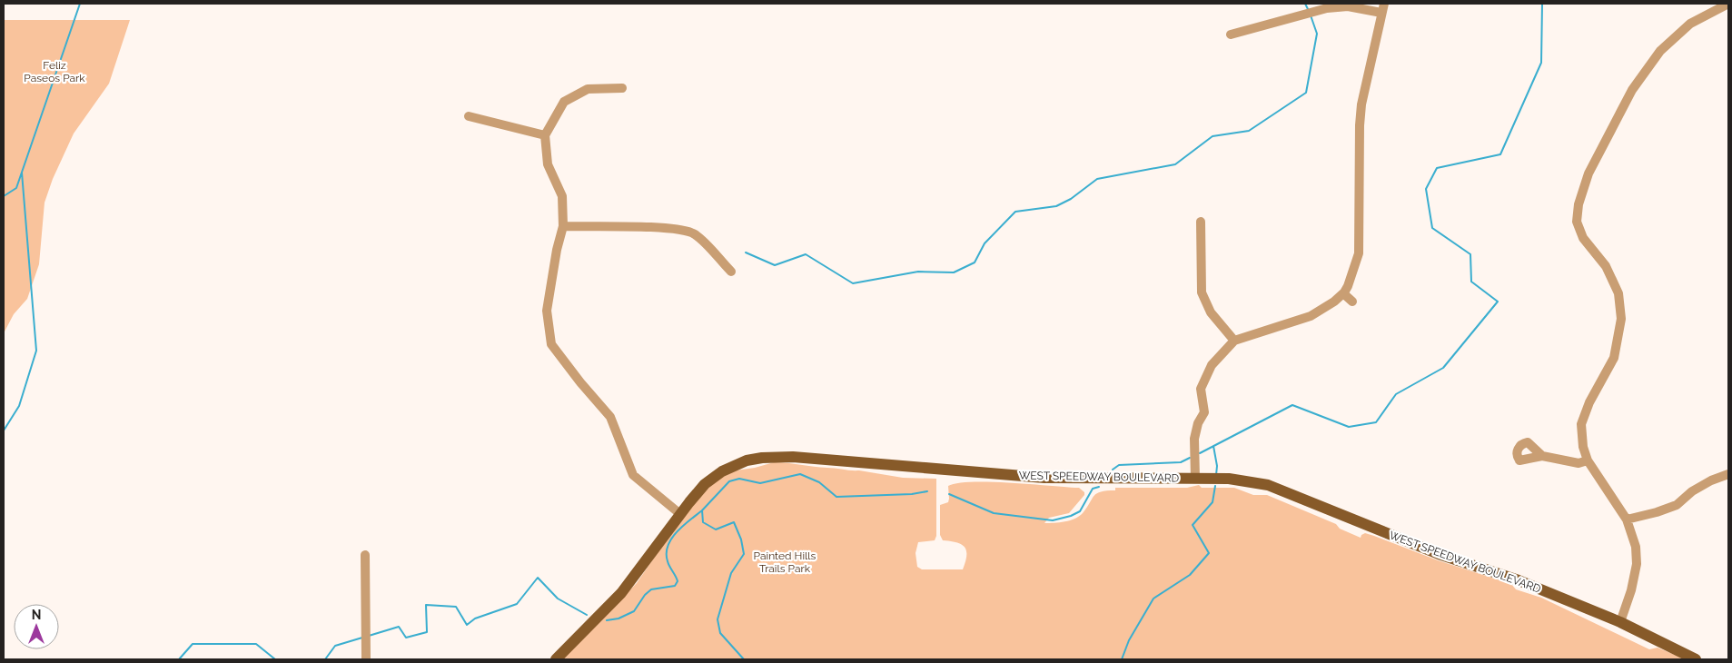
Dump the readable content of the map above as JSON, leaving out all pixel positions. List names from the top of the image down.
{
  "streets": {
    "main road": ["WEST SPEEDWAY BOULEVARD"]
  },
  "parks": ["Feliz Paseos Park", "Painted Hills Trails Park"],
  "north": "top"
}
